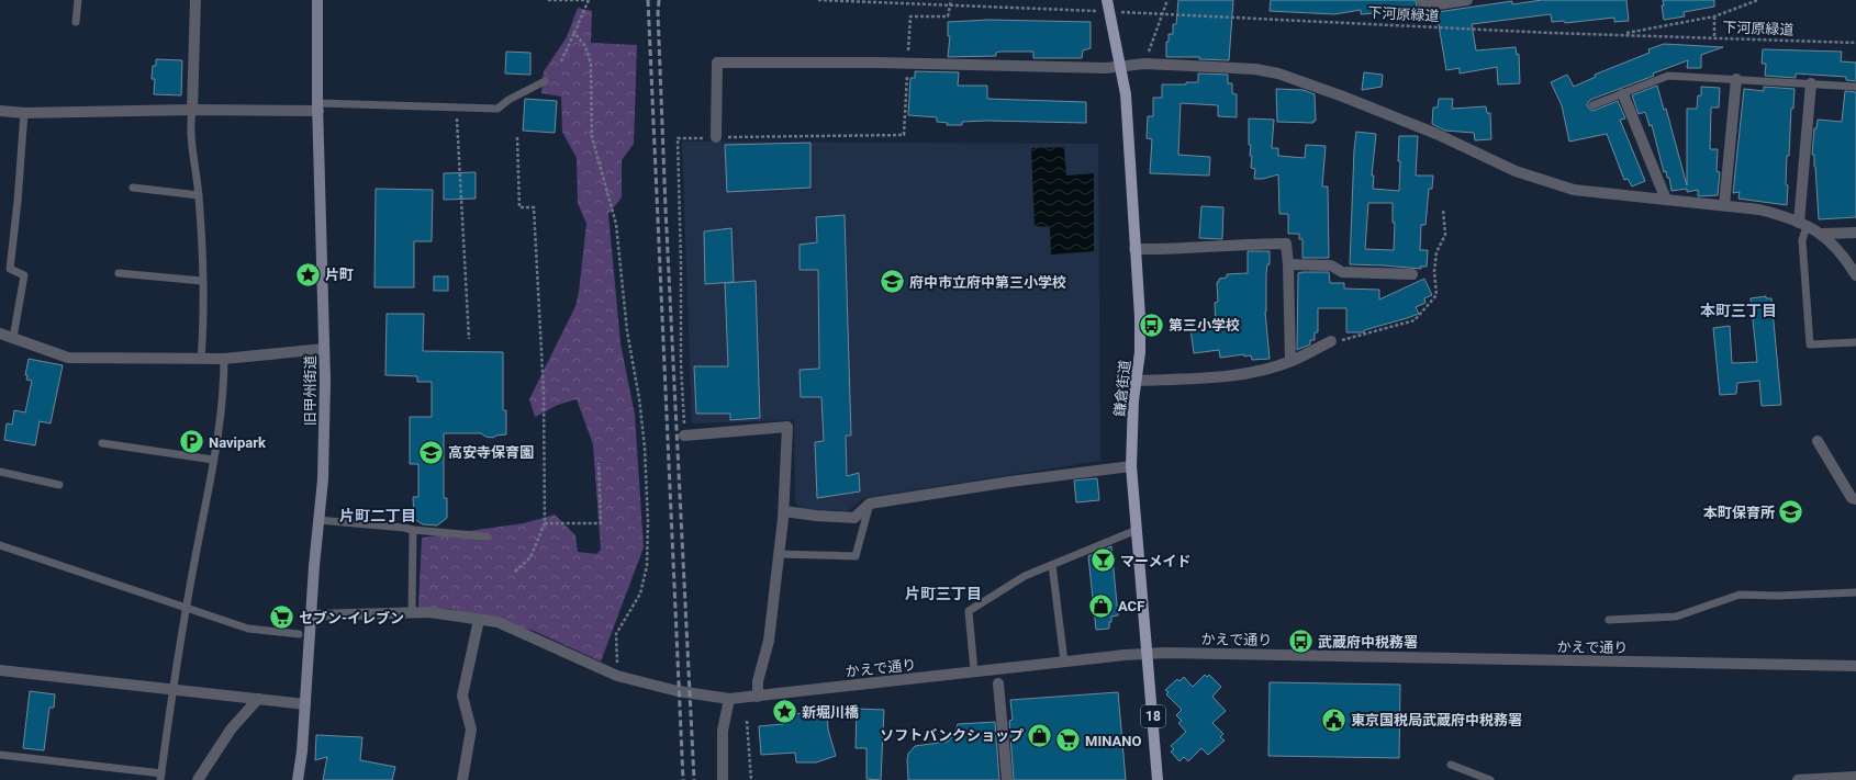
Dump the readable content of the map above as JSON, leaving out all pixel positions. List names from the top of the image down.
{
  "streets": {
    "main road": ["鎌倉街道", "旧甲州街道", "18"],
    "street": ["かえで通り"],
    "path": ["下河原緑道"]
  },
  "crossings": [
    ["下河原緑道", "鎌倉街道"],
    ["鎌倉街道", "かえで通り"],
    ["旧甲州街道", "かえで通り"]
  ],
  "districts": ["本町三丁目", "片町二丁目", "片町三丁目"],
  "places": {
    "place": ["片町", "新堀川橋"],
    "school or university": ["府中市立府中第三小学校", "高安寺保育園", "本町保育所"],
    "bus stop": ["第三小学校", "武蔵府中税務署"],
    "parking": ["Navipark"],
    "bar": ["マーメイド"],
    "shop": ["ACF", "ソフトバンクショップ"],
    "supermarket": ["セブン-イレブン", "MINANO"],
    "public building": ["東京国税局武蔵府中税務署"]
  }
}
